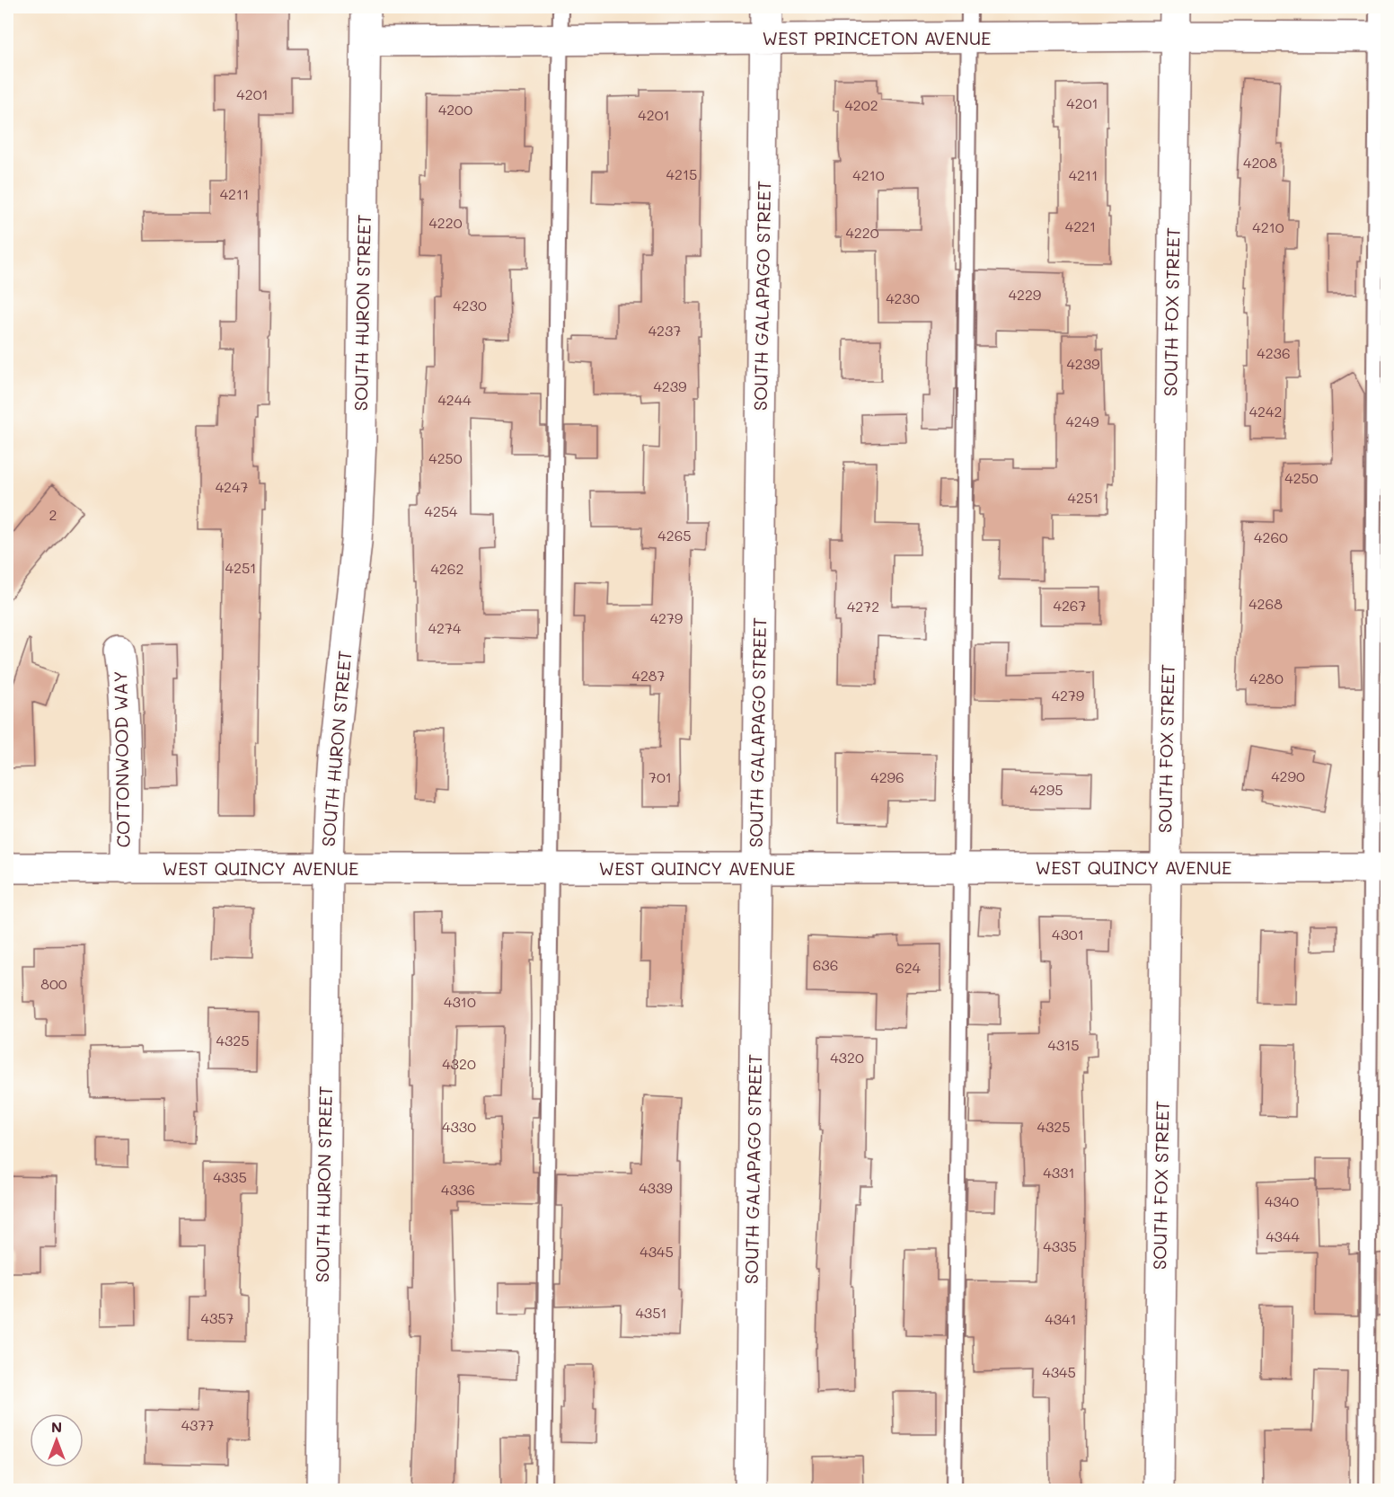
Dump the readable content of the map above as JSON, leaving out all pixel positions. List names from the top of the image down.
{
  "streets": {
    "street": [
      "WEST PRINCETON AVENUE",
      "SOUTH GALAPAGO STREET",
      "SOUTH FOX STREET",
      "SOUTH HURON STREET",
      "COTTONWOOD WAY",
      "WEST QUINCY AVENUE"
    ]
  },
  "crossings": [
    ["WEST PRINCETON AVENUE", "SOUTH GALAPAGO STREET"],
    ["WEST PRINCETON AVENUE", "SOUTH FOX STREET"],
    ["WEST PRINCETON AVENUE", "SOUTH HURON STREET"],
    ["SOUTH GALAPAGO STREET", "WEST QUINCY AVENUE"],
    ["SOUTH FOX STREET", "WEST QUINCY AVENUE"],
    ["SOUTH HURON STREET", "WEST QUINCY AVENUE"],
    ["COTTONWOOD WAY", "WEST QUINCY AVENUE"]
  ],
  "house_numbers": [
    "4201",
    "4201",
    "4202",
    "4200",
    "4201",
    "4208",
    "4215",
    "4210",
    "4211",
    "4211",
    "4220",
    "4221",
    "4210",
    "4220",
    "4229",
    "4230",
    "4230",
    "4237",
    "4236",
    "4239",
    "4239",
    "4244",
    "4242",
    "4249",
    "4250",
    "4250",
    "4247",
    "4251",
    "4254",
    "2",
    "4265",
    "4260",
    "4251",
    "4262",
    "4268",
    "4267",
    "4272",
    "4279",
    "4274",
    "4287",
    "4280",
    "4279",
    "4290",
    "701",
    "4296",
    "4295",
    "4301",
    "636",
    "624",
    "800",
    "4310",
    "4325",
    "4315",
    "4320",
    "4320",
    "4330",
    "4325",
    "4331",
    "4335",
    "4339",
    "4336",
    "4340",
    "4344",
    "4335",
    "4345",
    "4351",
    "4357",
    "4341",
    "4345",
    "4377"
  ],
  "north": "top"
}
